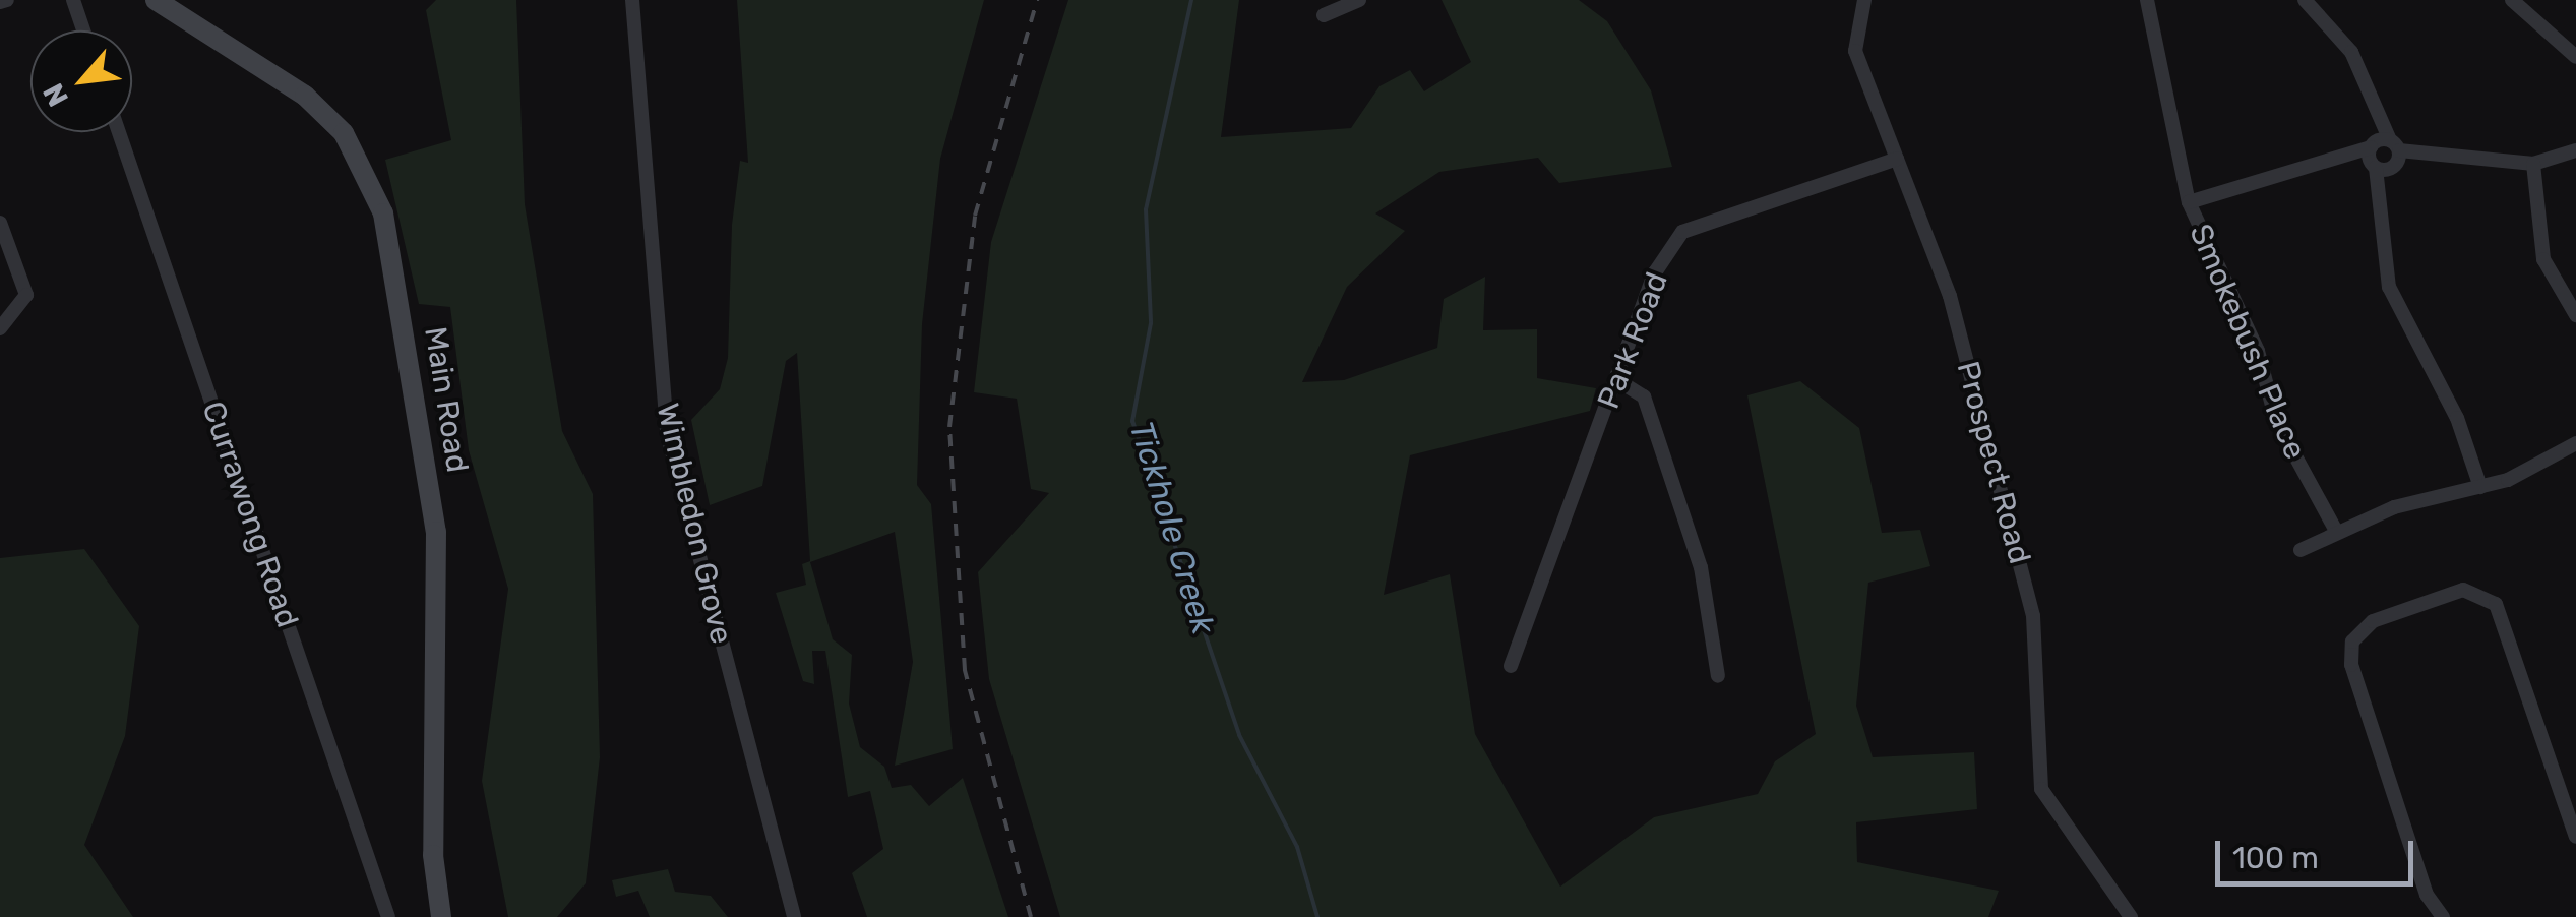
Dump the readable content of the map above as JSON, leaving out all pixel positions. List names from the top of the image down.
{
  "streets": {
    "main road": ["Main Road"],
    "street": [
      "Park Road",
      "Smokebush Place",
      "Prospect Road",
      "Currawong Road",
      "Wimbledon Grove"
    ]
  },
  "crossings": [
    ["Park Road", "Prospect Road"]
  ],
  "water": ["Tickhole Creek"],
  "scale_bar": "100 m",
  "north": "bottom left"
}
